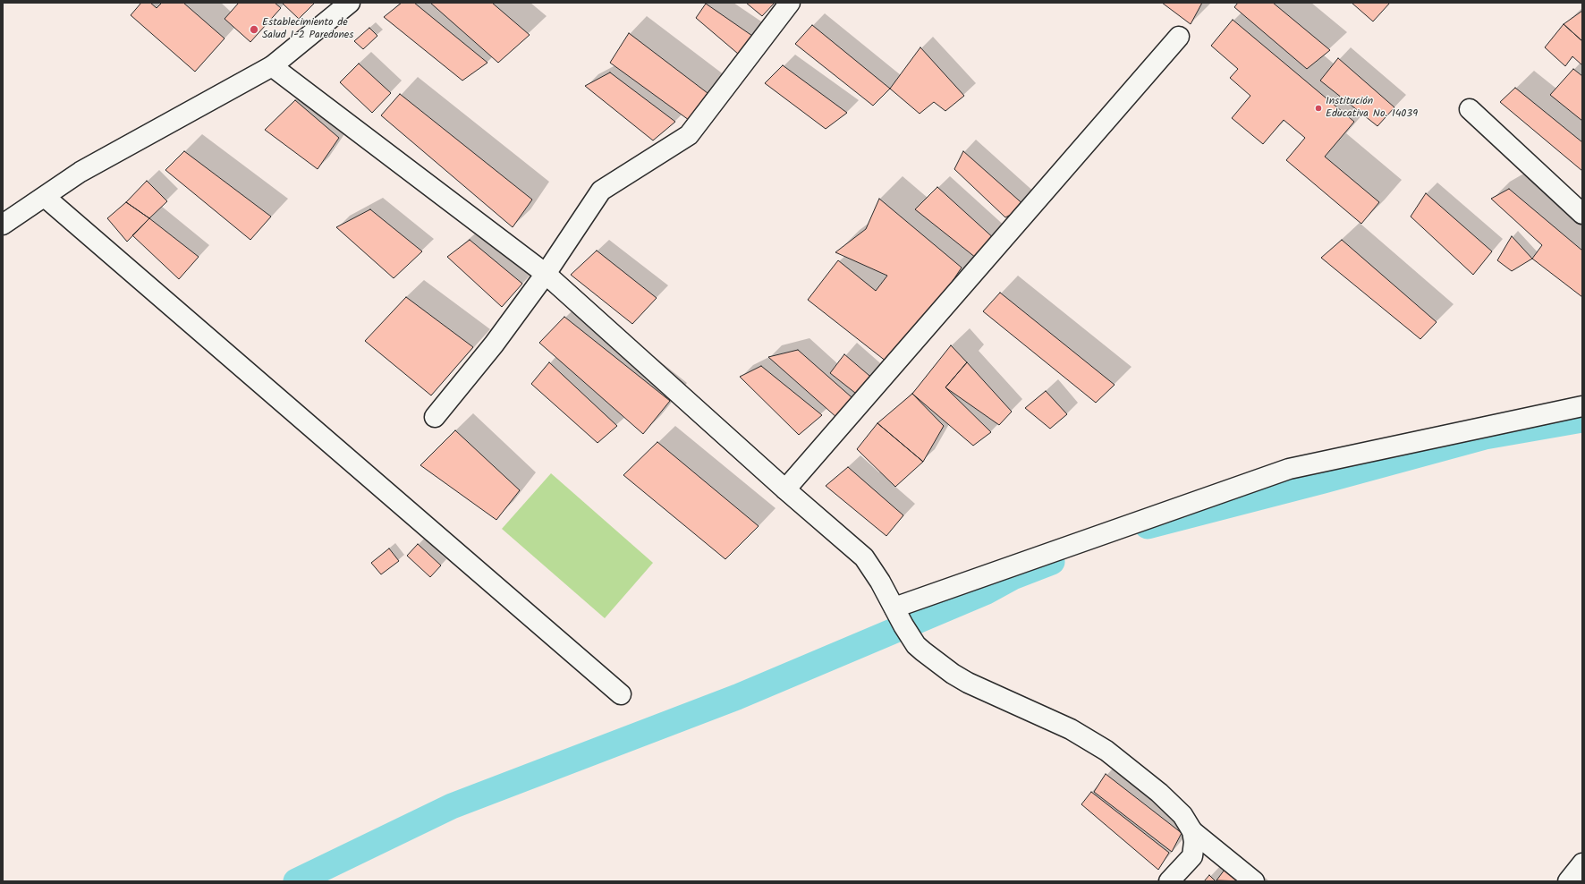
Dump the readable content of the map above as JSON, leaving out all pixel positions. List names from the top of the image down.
{
  "places": ["Establecimiento de Salud I-2 Paredones", "Institución Educativa No. 14039"]
}
